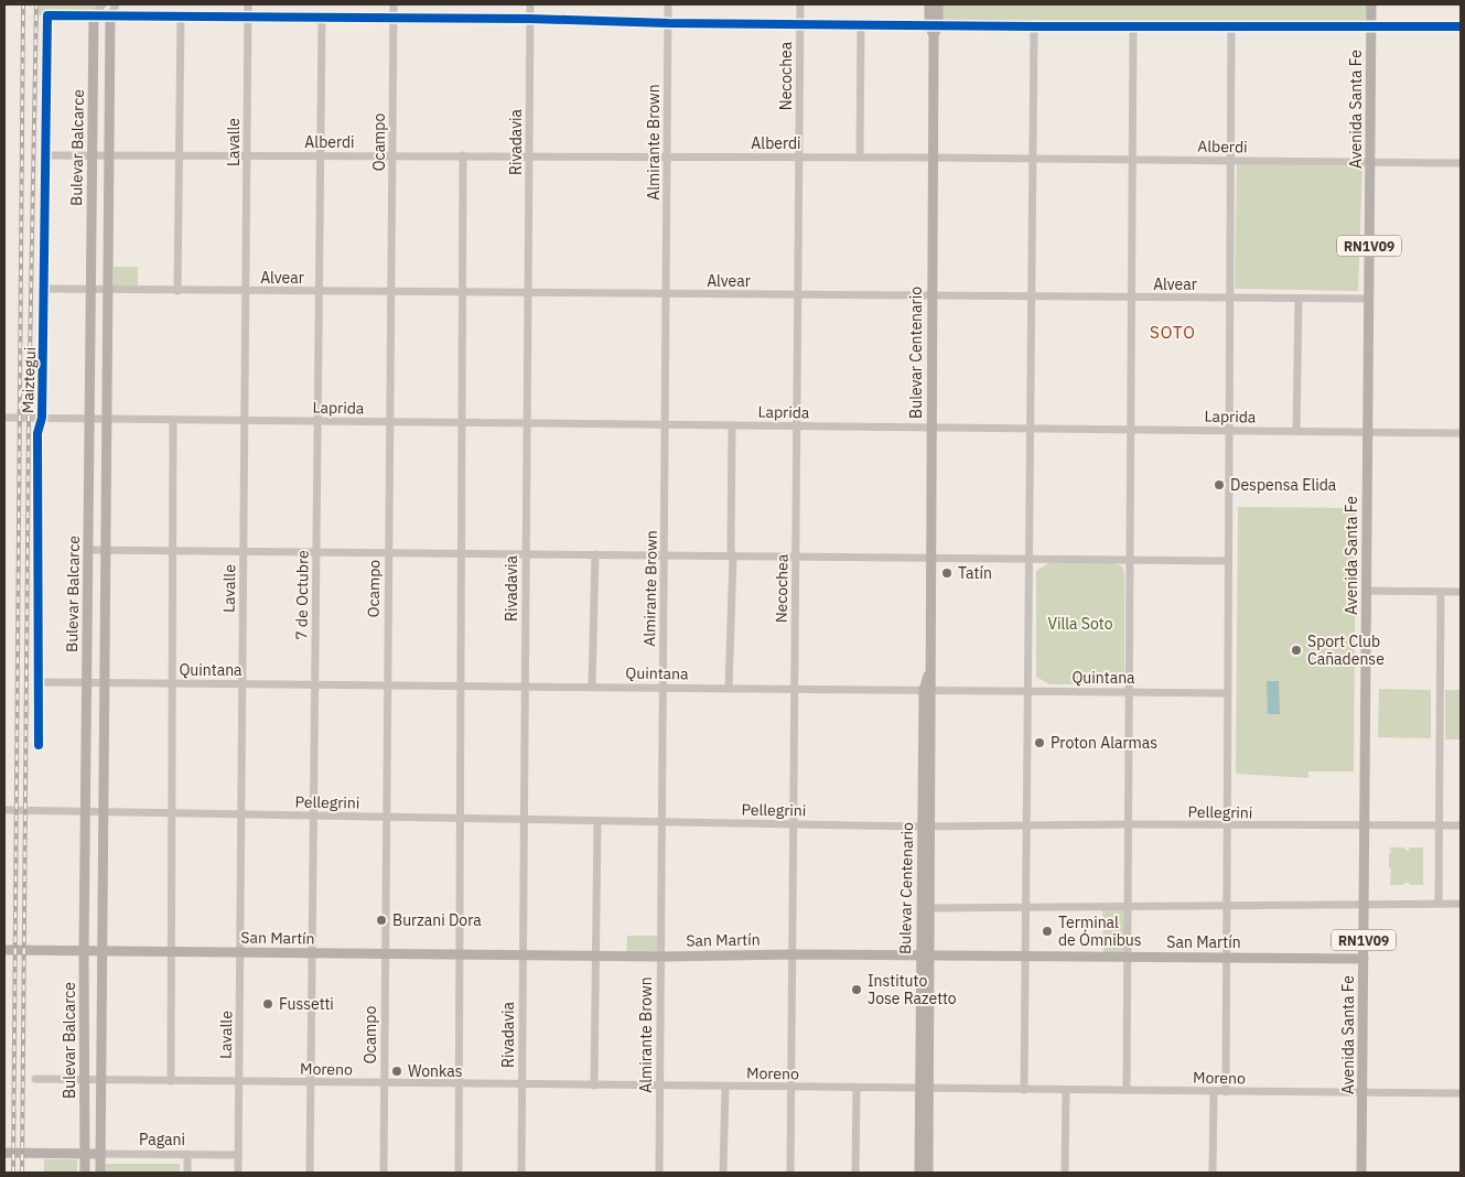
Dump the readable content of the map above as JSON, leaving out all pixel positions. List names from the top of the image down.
{
  "streets": {
    "main road": [
      "Avenida Santa Fe",
      "Bulevar Balcarce",
      "RN1V09",
      "Bulevar Centenario",
      "San Martín",
      "Pagani"
    ],
    "street": [
      "Necochea",
      "Lavalle",
      "Alberdi",
      "Ocampo",
      "Rivadavia",
      "Almirante Brown",
      "Alvear",
      "Maiztegui",
      "Laprida",
      "7 de Octubre",
      "Quintana",
      "Pellegrini",
      "Moreno"
    ]
  },
  "crossings": [
    ["Necochea", "Alberdi"],
    ["Necochea", "Alvear"],
    ["Necochea", "Laprida"],
    ["Necochea", "Quintana"],
    ["Necochea", "Pellegrini"],
    ["Necochea", "San Martín"],
    ["Necochea", "Moreno"],
    ["Avenida Santa Fe", "Alberdi"],
    ["Avenida Santa Fe", "Alvear"],
    ["Avenida Santa Fe", "Laprida"],
    ["Avenida Santa Fe", "Pellegrini"],
    ["Avenida Santa Fe", "San Martín"],
    ["Avenida Santa Fe", "Moreno"],
    ["Lavalle", "Alberdi"],
    ["Lavalle", "Alvear"],
    ["Lavalle", "Laprida"],
    ["Lavalle", "Quintana"],
    ["Lavalle", "Pellegrini"],
    ["Lavalle", "San Martín"],
    ["Lavalle", "Moreno"],
    ["Lavalle", "Pagani"],
    ["Alberdi", "Ocampo"],
    ["Alberdi", "Rivadavia"],
    ["Alberdi", "Almirante Brown"],
    ["Alberdi", "Bulevar Balcarce"],
    ["Alberdi", "Bulevar Centenario"],
    ["Alberdi", "Maiztegui"],
    ["Alberdi", "7 de Octubre"],
    ["Ocampo", "Alvear"],
    ["Ocampo", "Laprida"],
    ["Ocampo", "Quintana"],
    ["Ocampo", "Pellegrini"],
    ["Ocampo", "San Martín"],
    ["Ocampo", "Moreno"],
    ["Rivadavia", "Alvear"],
    ["Rivadavia", "Laprida"],
    ["Rivadavia", "Quintana"],
    ["Rivadavia", "Pellegrini"],
    ["Rivadavia", "San Martín"],
    ["Rivadavia", "Moreno"],
    ["Almirante Brown", "Alvear"],
    ["Almirante Brown", "Laprida"],
    ["Almirante Brown", "Quintana"],
    ["Almirante Brown", "Pellegrini"],
    ["Almirante Brown", "San Martín"],
    ["Almirante Brown", "Moreno"],
    ["Bulevar Balcarce", "Alvear"],
    ["Bulevar Balcarce", "Maiztegui"],
    ["Bulevar Balcarce", "Laprida"],
    ["Bulevar Balcarce", "Quintana"],
    ["Bulevar Balcarce", "Pellegrini"],
    ["Bulevar Balcarce", "San Martín"],
    ["Bulevar Balcarce", "Moreno"],
    ["Bulevar Balcarce", "Pagani"],
    ["Alvear", "Bulevar Centenario"],
    ["Alvear", "Maiztegui"],
    ["Alvear", "7 de Octubre"],
    ["Bulevar Centenario", "Laprida"],
    ["Bulevar Centenario", "Quintana"],
    ["Bulevar Centenario", "Pellegrini"],
    ["Bulevar Centenario", "San Martín"],
    ["Bulevar Centenario", "Moreno"],
    ["Maiztegui", "Laprida"],
    ["Maiztegui", "Quintana"],
    ["Laprida", "7 de Octubre"],
    ["7 de Octubre", "Quintana"],
    ["7 de Octubre", "Pellegrini"],
    ["7 de Octubre", "San Martín"],
    ["7 de Octubre", "Moreno"]
  ],
  "districts": ["SOTO"],
  "parks": ["Villa Soto"],
  "places": [
    "Despensa Elida",
    "Tatín",
    "Sport Club Cañadense",
    "Proton Alarmas",
    "Burzani Dora",
    "Terminal de Ómnibus",
    "Instituto Jose Razetto",
    "Fussetti",
    "Wonkas"
  ]
}
